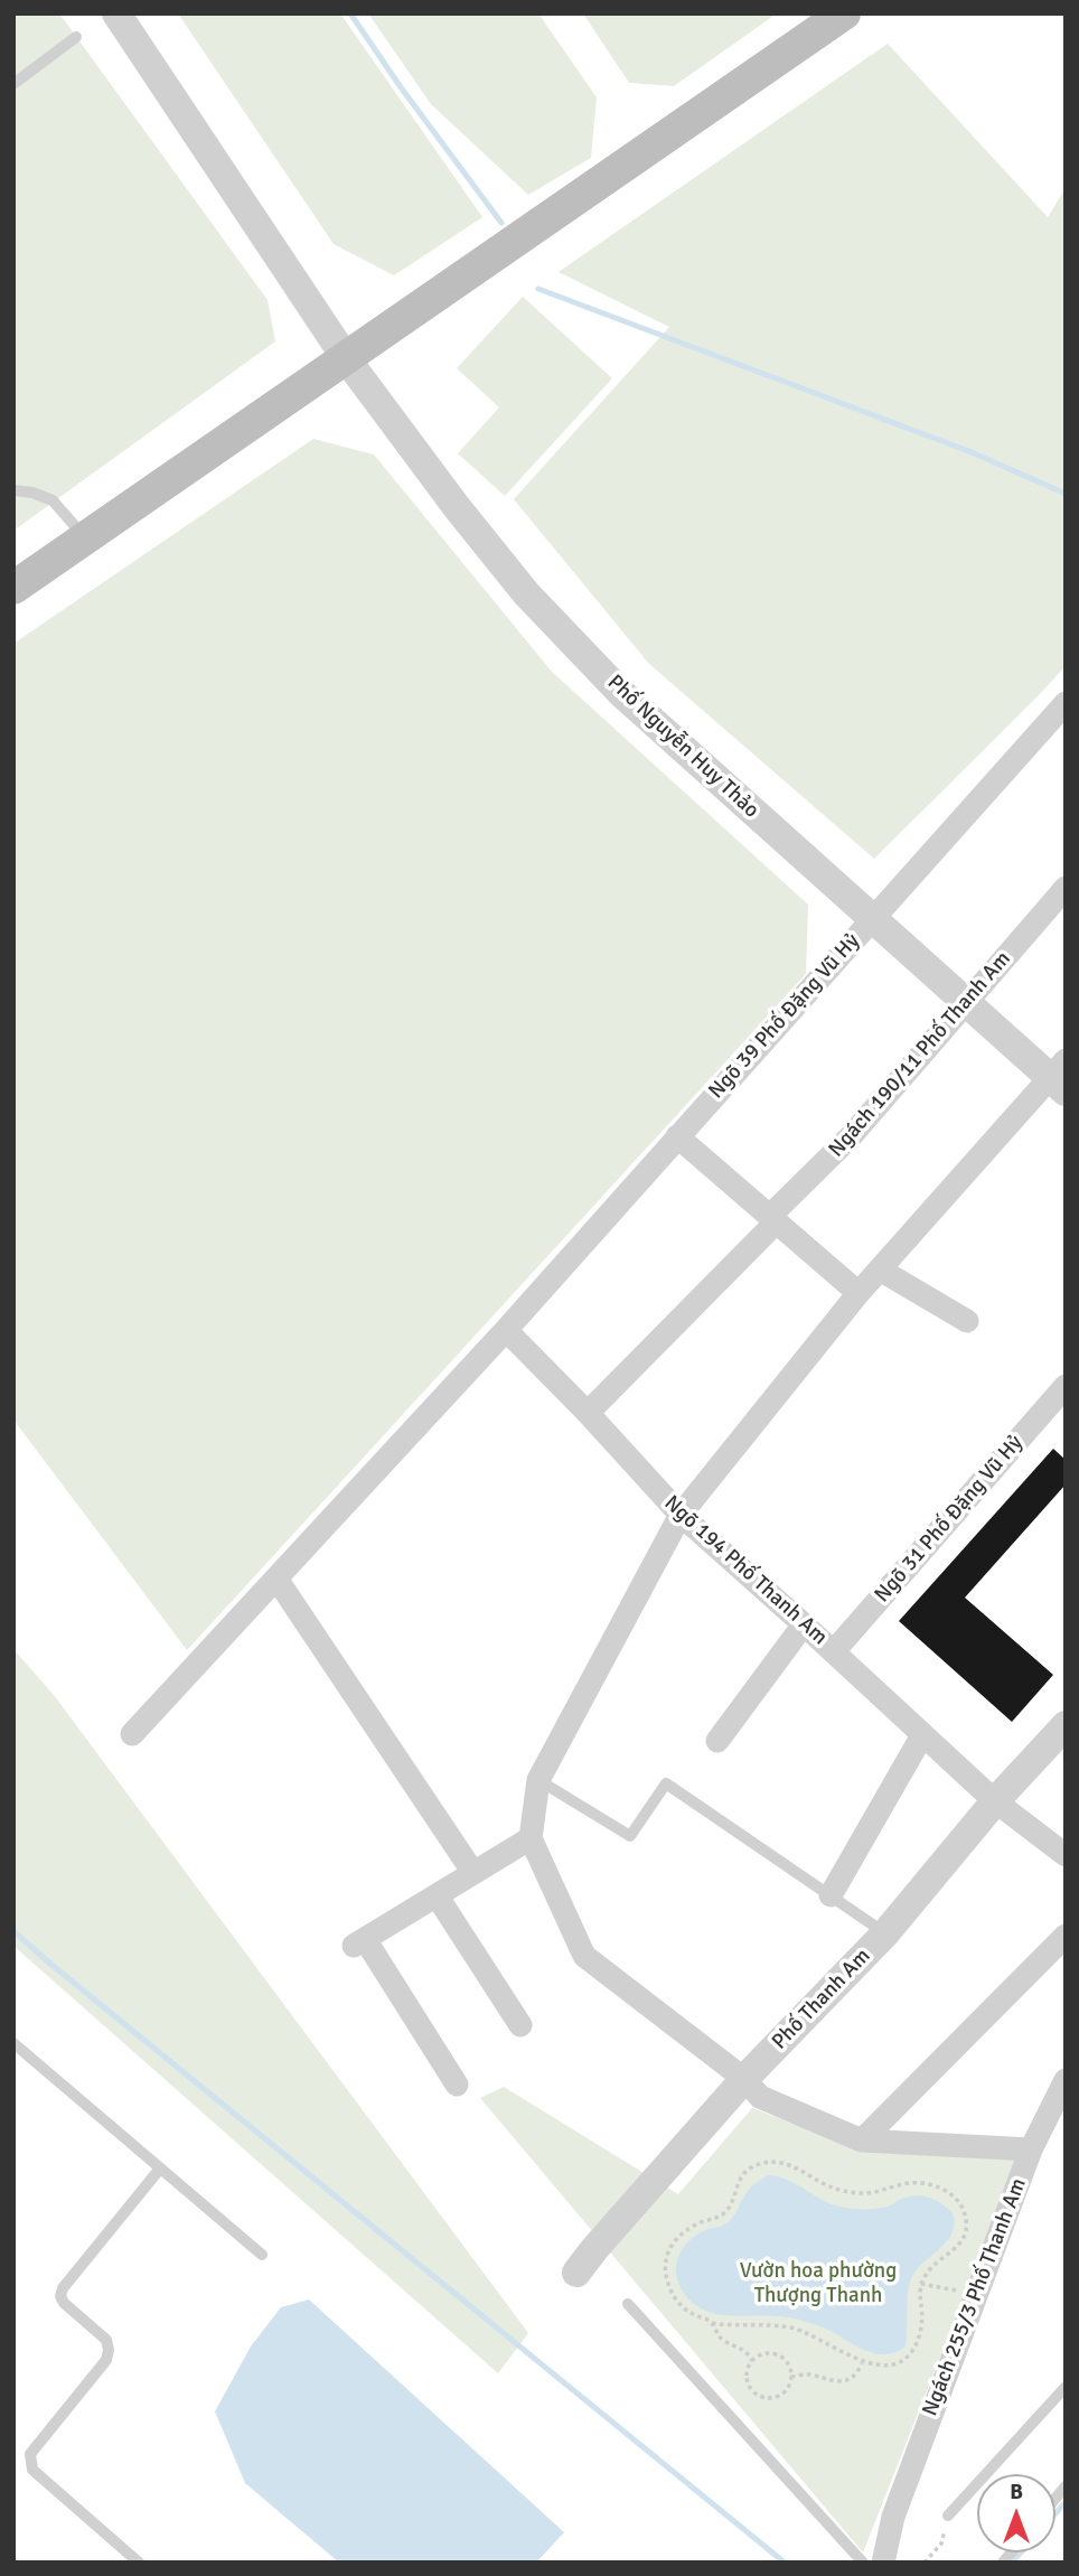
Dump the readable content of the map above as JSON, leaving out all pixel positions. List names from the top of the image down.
{
  "streets": {
    "street": [
      "Phố Nguyễn Huy Thảo",
      "Ngõ 39 Phố Đặng Vũ Hỷ",
      "Ngách 190/11 Phố Thanh Am",
      "Ngõ 31 Phố Đặng Vũ Hỷ",
      "Ngõ 194 Phố Thanh Am",
      "Phố Thanh Am",
      "Ngách 255/3 Phố Thanh Am"
    ]
  },
  "crossings": [
    ["Phố Nguyễn Huy Thảo", "Ngõ 39 Phố Đặng Vũ Hỷ"],
    ["Phố Nguyễn Huy Thảo", "Ngách 190/11 Phố Thanh Am"],
    ["Ngõ 39 Phố Đặng Vũ Hỷ", "Ngõ 194 Phố Thanh Am"],
    ["Ngách 190/11 Phố Thanh Am", "Ngõ 194 Phố Thanh Am"],
    ["Ngõ 31 Phố Đặng Vũ Hỷ", "Ngõ 194 Phố Thanh Am"],
    ["Ngõ 194 Phố Thanh Am", "Phố Thanh Am"]
  ],
  "parks": ["Vườn hoa phường Thượng Thanh"],
  "north": "top"
}
